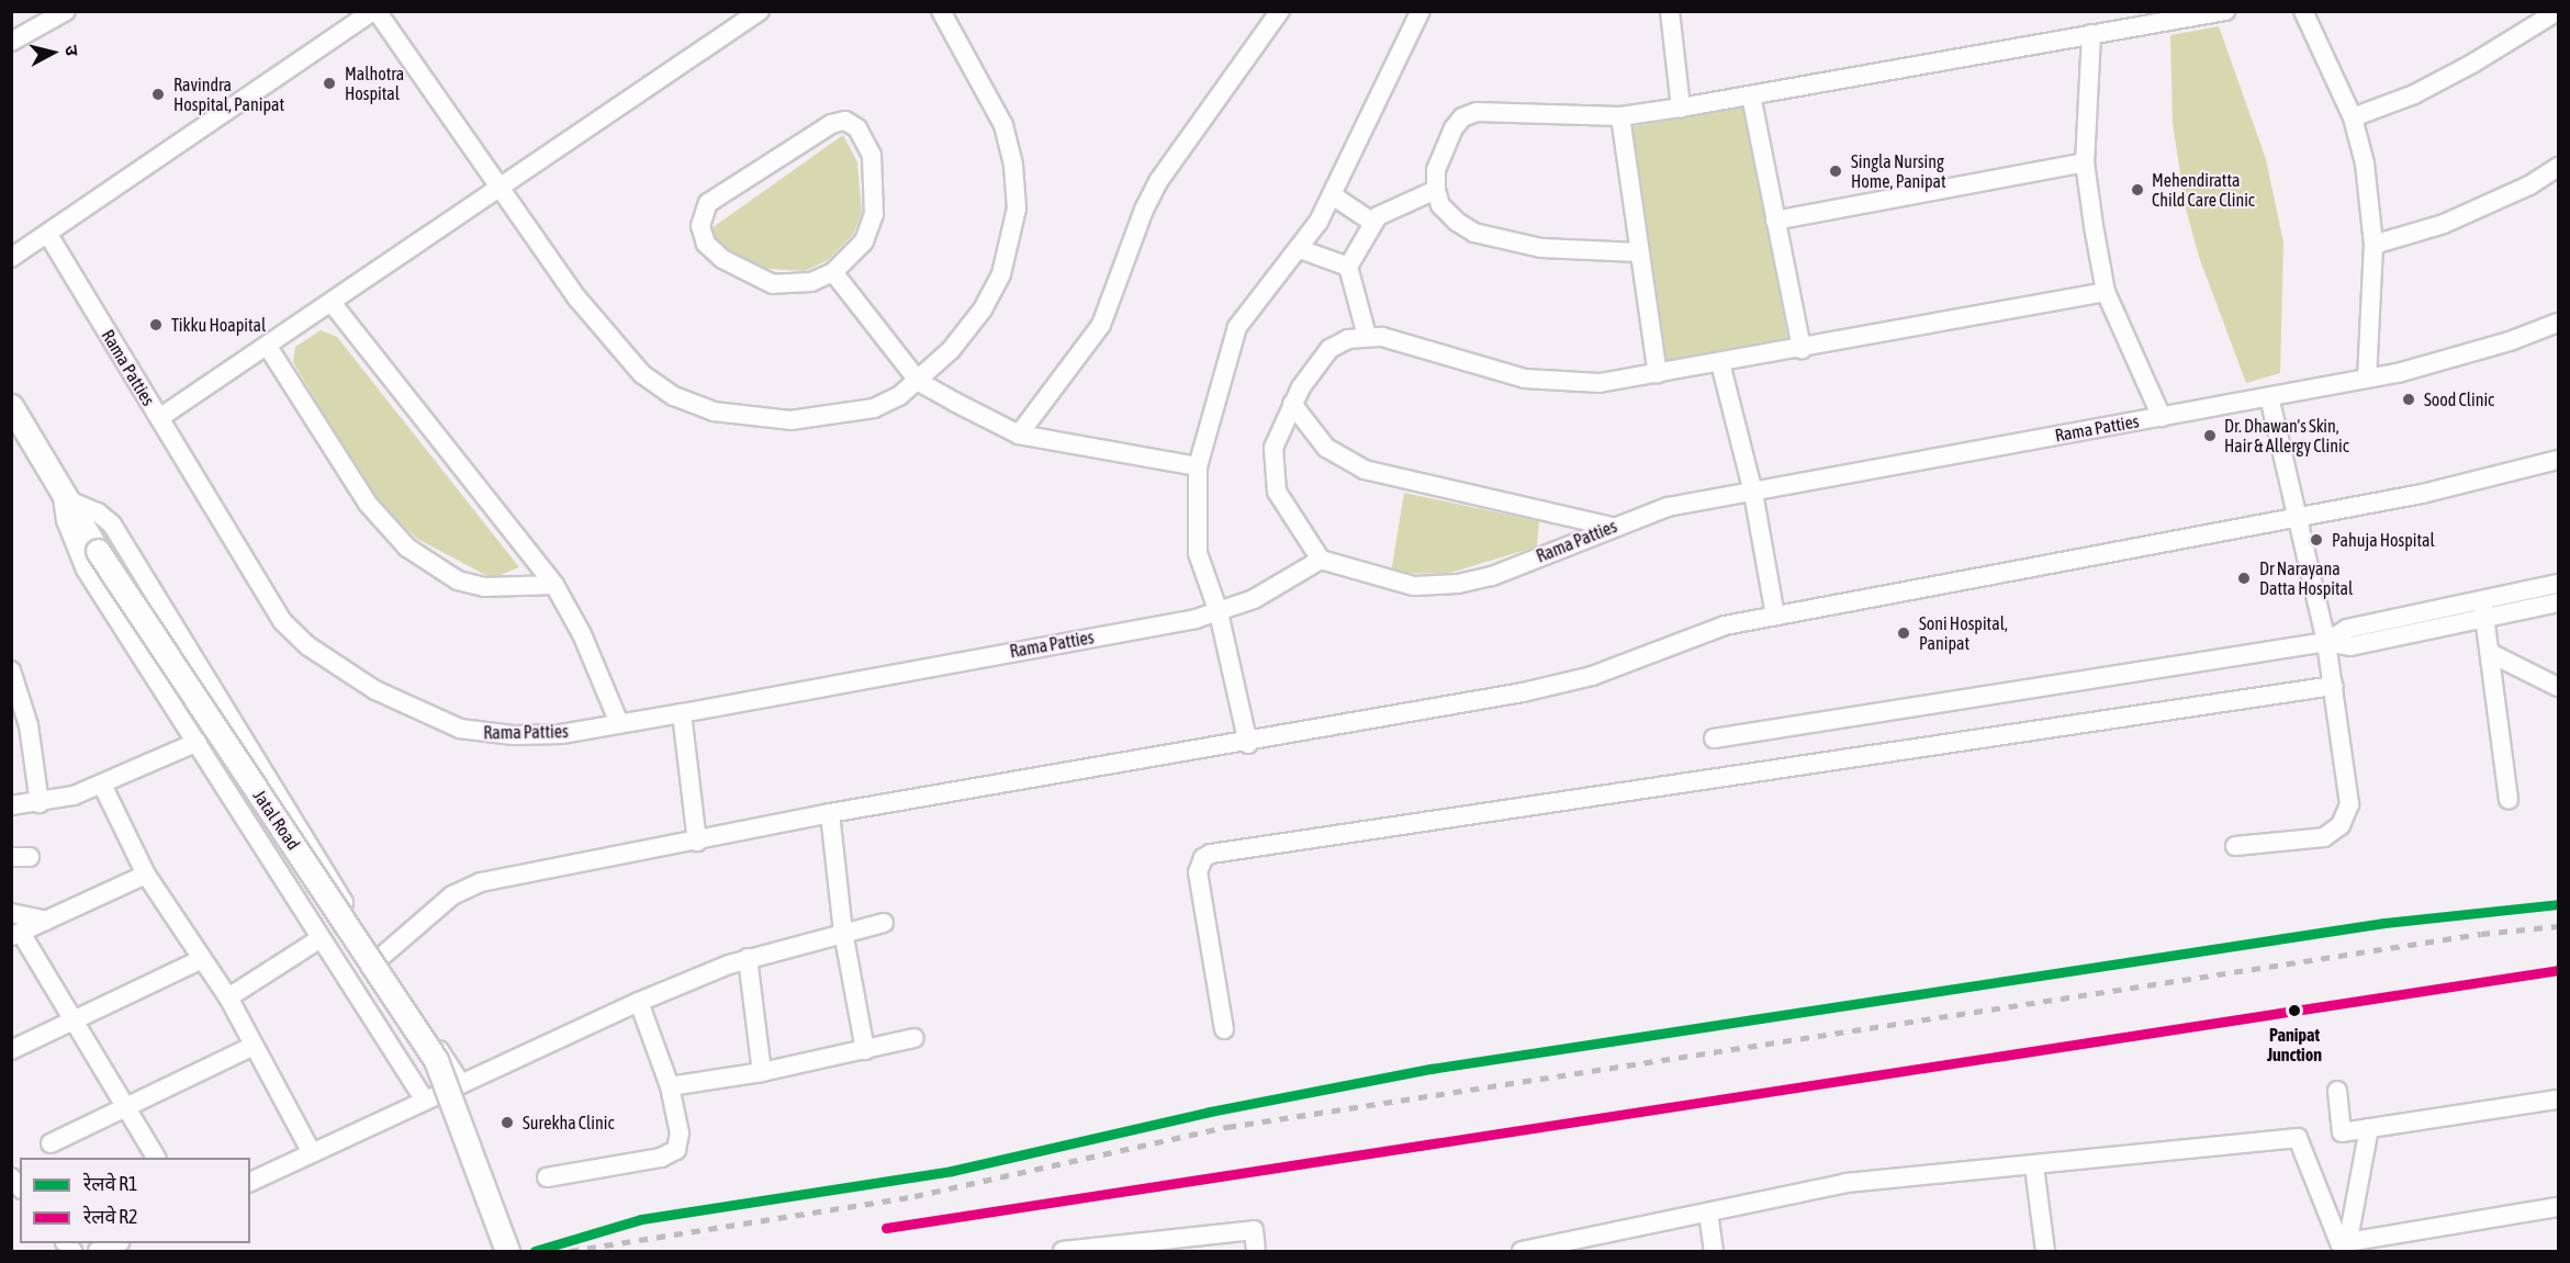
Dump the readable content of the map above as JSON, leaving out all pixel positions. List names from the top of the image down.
{
  "streets": {
    "main road": ["Jatal Road"],
    "street": ["Rama Patties"]
  },
  "places": [
    "Malhotra Hospital",
    "Ravindra Hospital, Panipat",
    "Singla Nursing Home, Panipat",
    "Mehendiratta Child Care Clinic",
    "Tikku Hoapital",
    "Sood Clinic",
    "Dr. Dhawan's Skin, Hair & Allergy Clinic",
    "Pahuja Hospital",
    "Dr Narayana Datta Hospital",
    "Soni Hospital, Panipat",
    "Panipat Junction",
    "Surekha Clinic"
  ],
  "lines": ["rail line R1", "rail line R2"],
  "legend": ["रेलवे R1", "रेलवे R2"],
  "north": "right"
}
